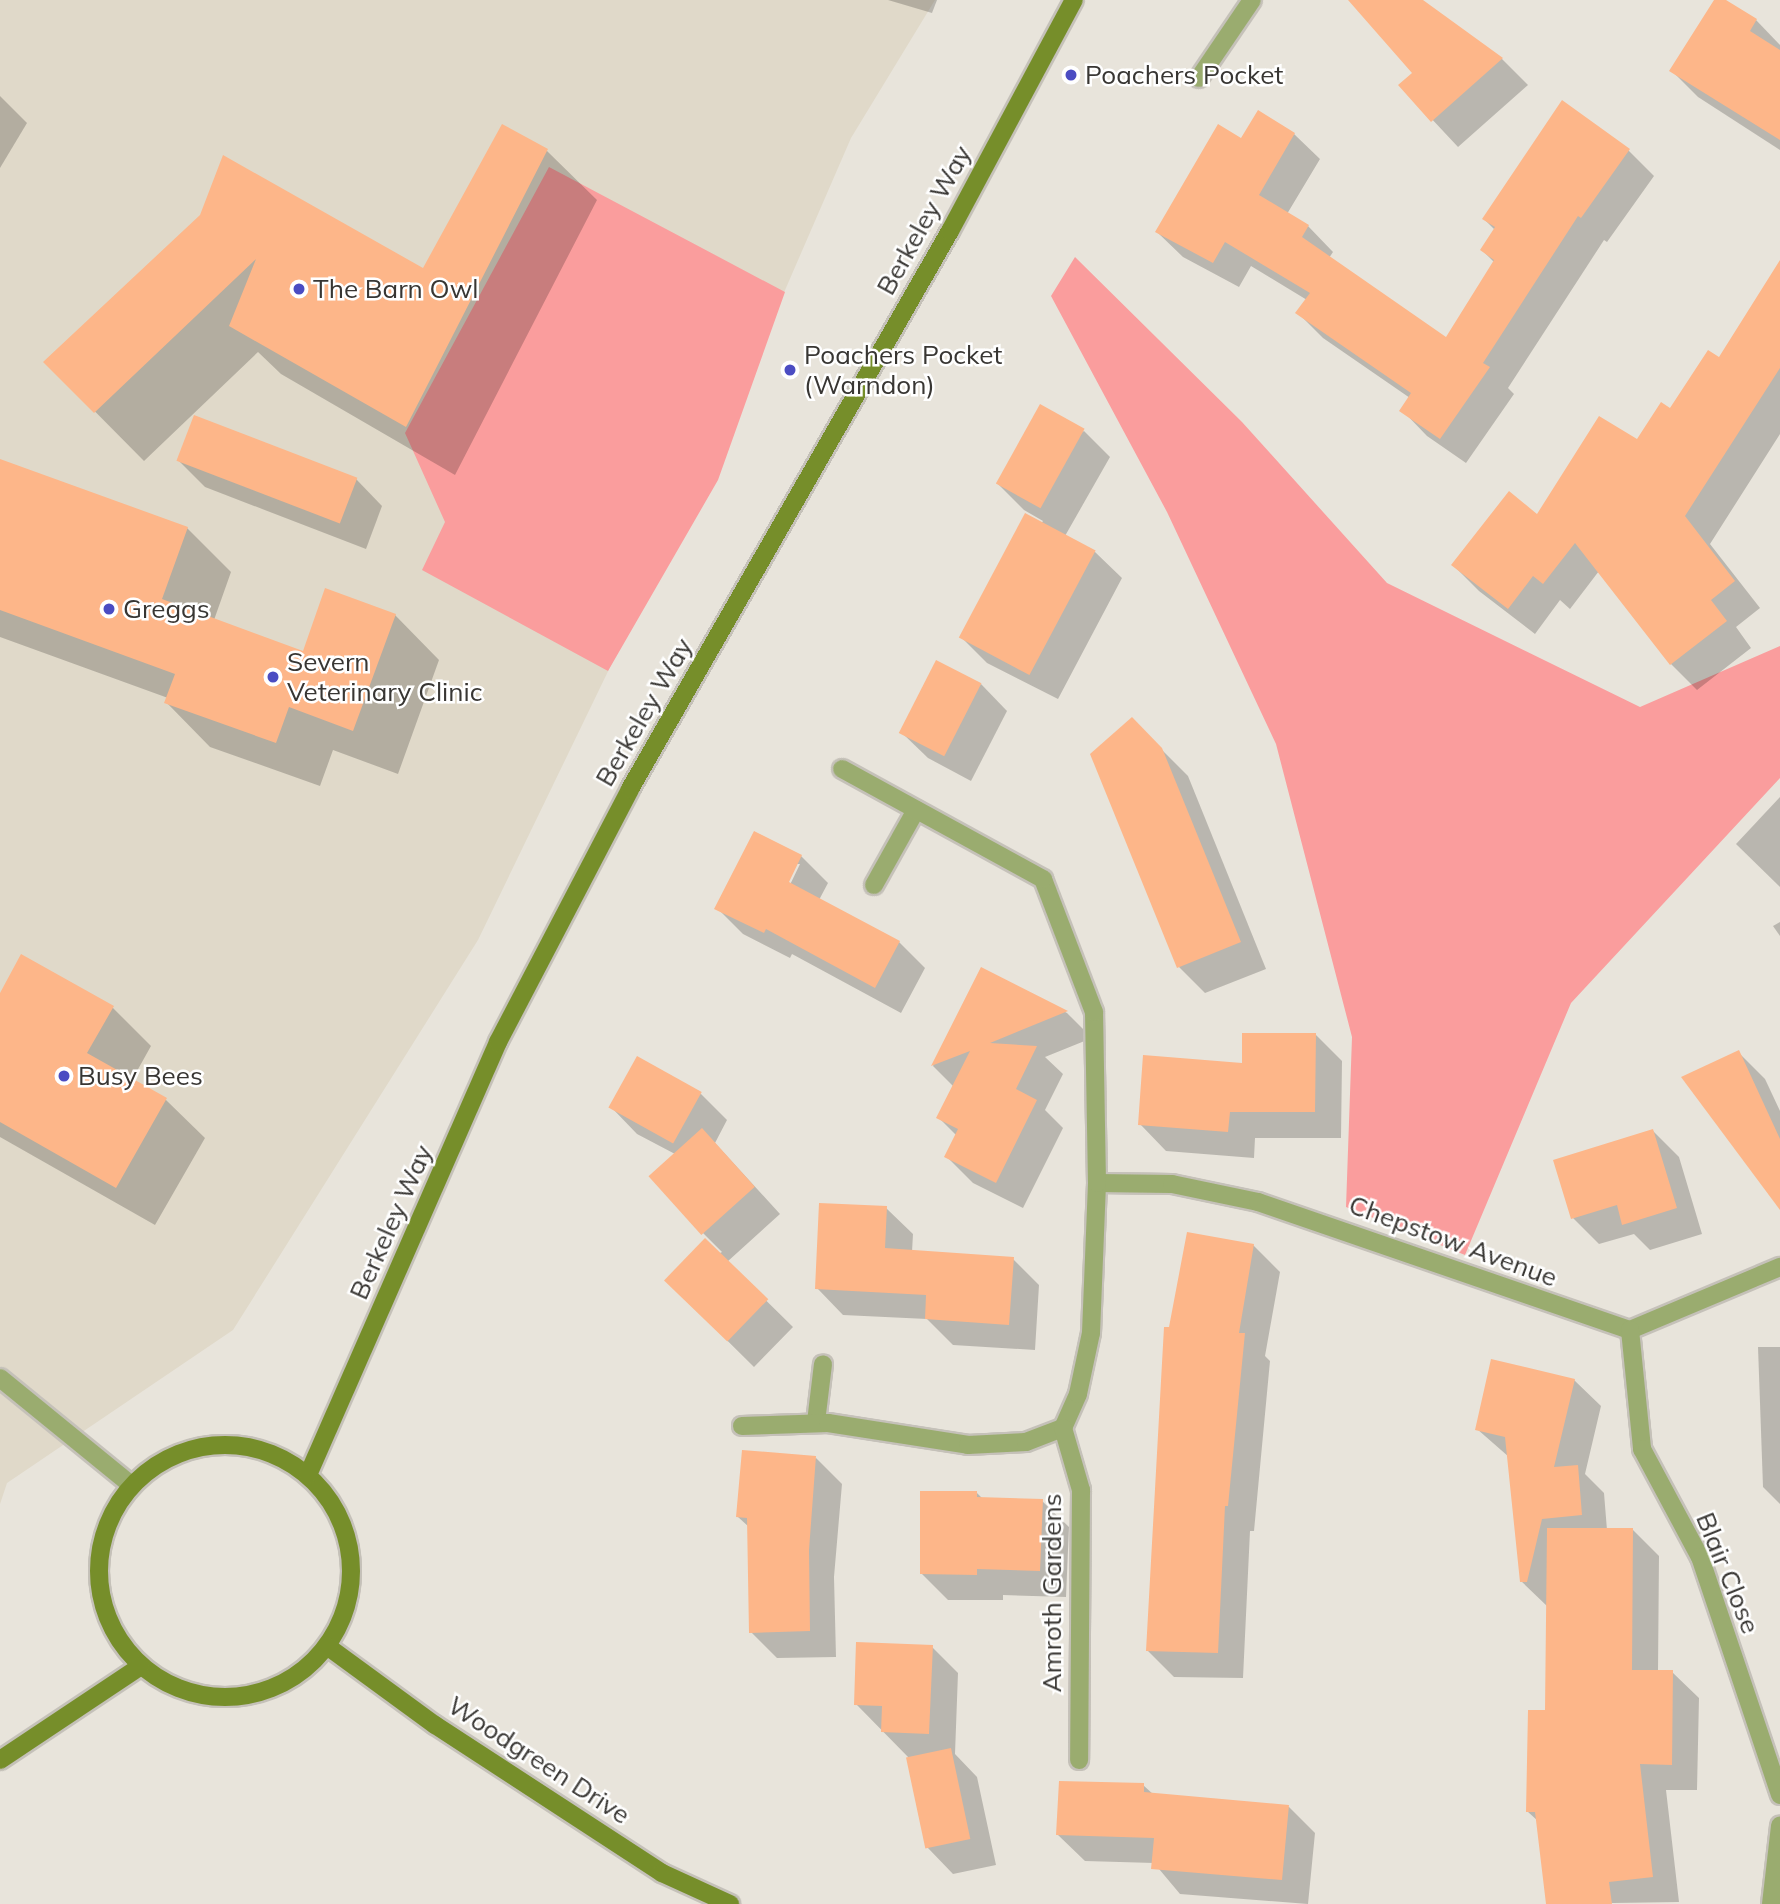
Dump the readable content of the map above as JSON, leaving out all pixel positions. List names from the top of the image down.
{
  "streets": {
    "main road": ["Berkeley Way", "Woodgreen Drive"],
    "street": ["Chepstow Avenue", "Blair Close", "Amroth Gardens"]
  },
  "crossings": [
    ["Chepstow Avenue", "Blair Close"]
  ],
  "places": [
    "Poachers Pocket",
    "The Barn Owl",
    "Poachers Pocket (Warndon)",
    "Greggs",
    "Severn Veterinary Clinic",
    "Busy Bees"
  ]
}
